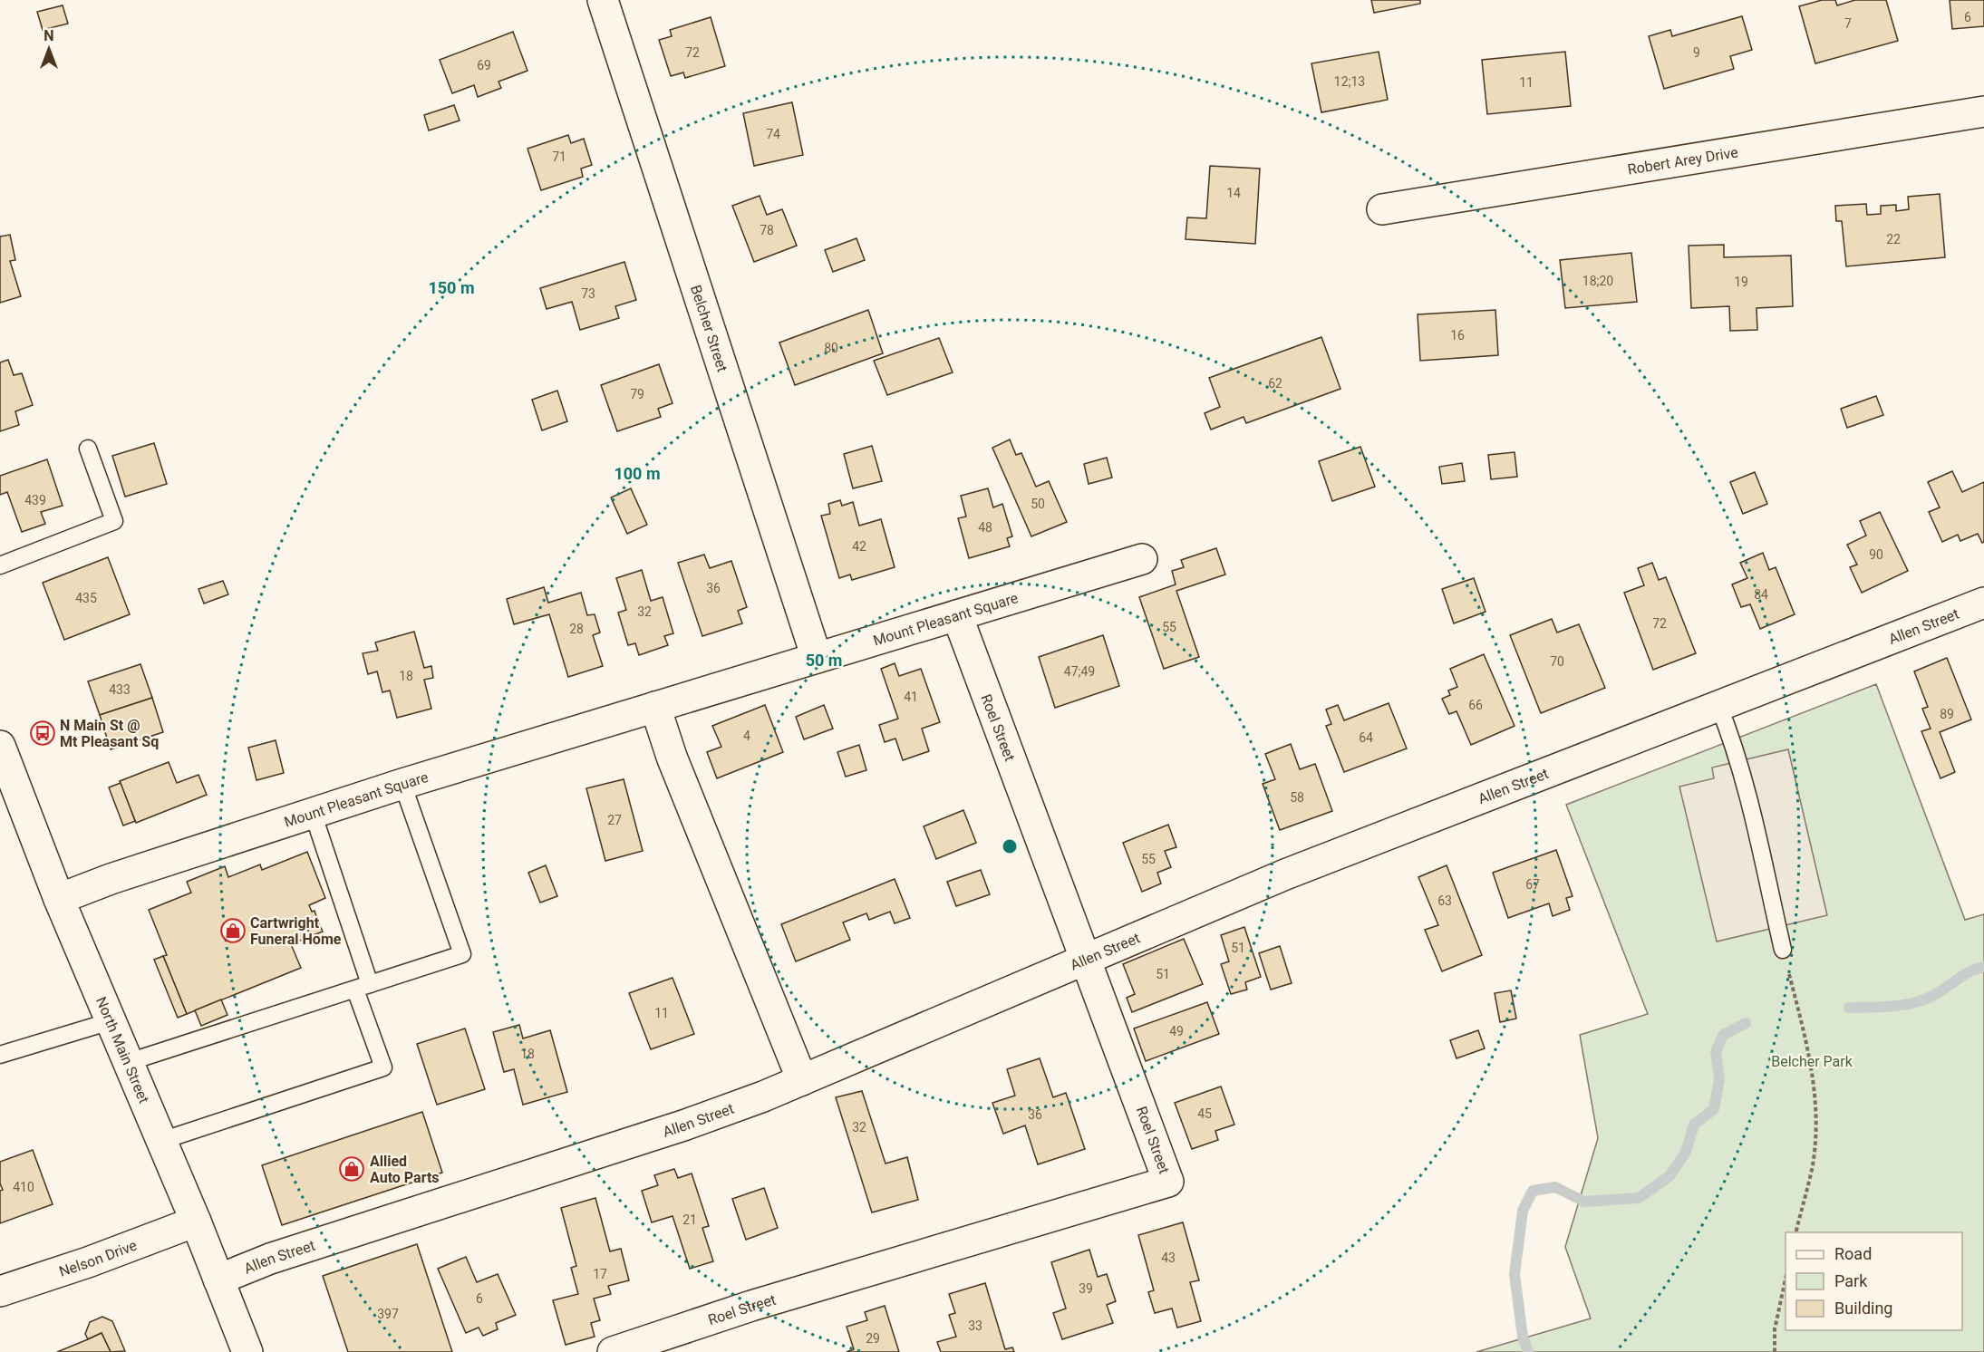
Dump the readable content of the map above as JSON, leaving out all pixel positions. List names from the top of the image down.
{
  "streets": {
    "street": [
      "Robert Arey Drive",
      "Belcher Street",
      "Mount Pleasant Square",
      "Allen Street",
      "Roel Street",
      "North Main Street",
      "Nelson Drive"
    ]
  },
  "crossings": [
    ["Belcher Street", "Mount Pleasant Square"],
    ["Mount Pleasant Square", "Roel Street"],
    ["Mount Pleasant Square", "North Main Street"],
    ["Allen Street", "Roel Street"],
    ["Allen Street", "North Main Street"],
    ["North Main Street", "Nelson Drive"]
  ],
  "parks": ["Belcher Park"],
  "places": {
    "bus stop": ["N Main St @ Mt Pleasant Sq"],
    "shop": ["Cartwright Funeral Home", "Allied Auto Parts"]
  },
  "house_numbers": [
    "6",
    "7",
    "72",
    "9",
    "69",
    "12;13",
    "11",
    "74",
    "71",
    "14",
    "78",
    "22",
    "18;20",
    "19",
    "73",
    "16",
    "80",
    "62",
    "79",
    "439",
    "50",
    "48",
    "42",
    "90",
    "36",
    "84",
    "435",
    "32",
    "72",
    "55",
    "28",
    "70",
    "47;49",
    "18",
    "433",
    "41",
    "66",
    "89",
    "4",
    "64",
    "58",
    "27",
    "55",
    "67",
    "63",
    "51",
    "51",
    "11",
    "49",
    "18",
    "45",
    "36",
    "32",
    "410",
    "21",
    "43",
    "17",
    "39",
    "6",
    "397",
    "33",
    "29"
  ],
  "legend": ["Road", "Park", "Building"],
  "north": "top",
  "rings": ["150 m", "100 m", "50 m"]
}
